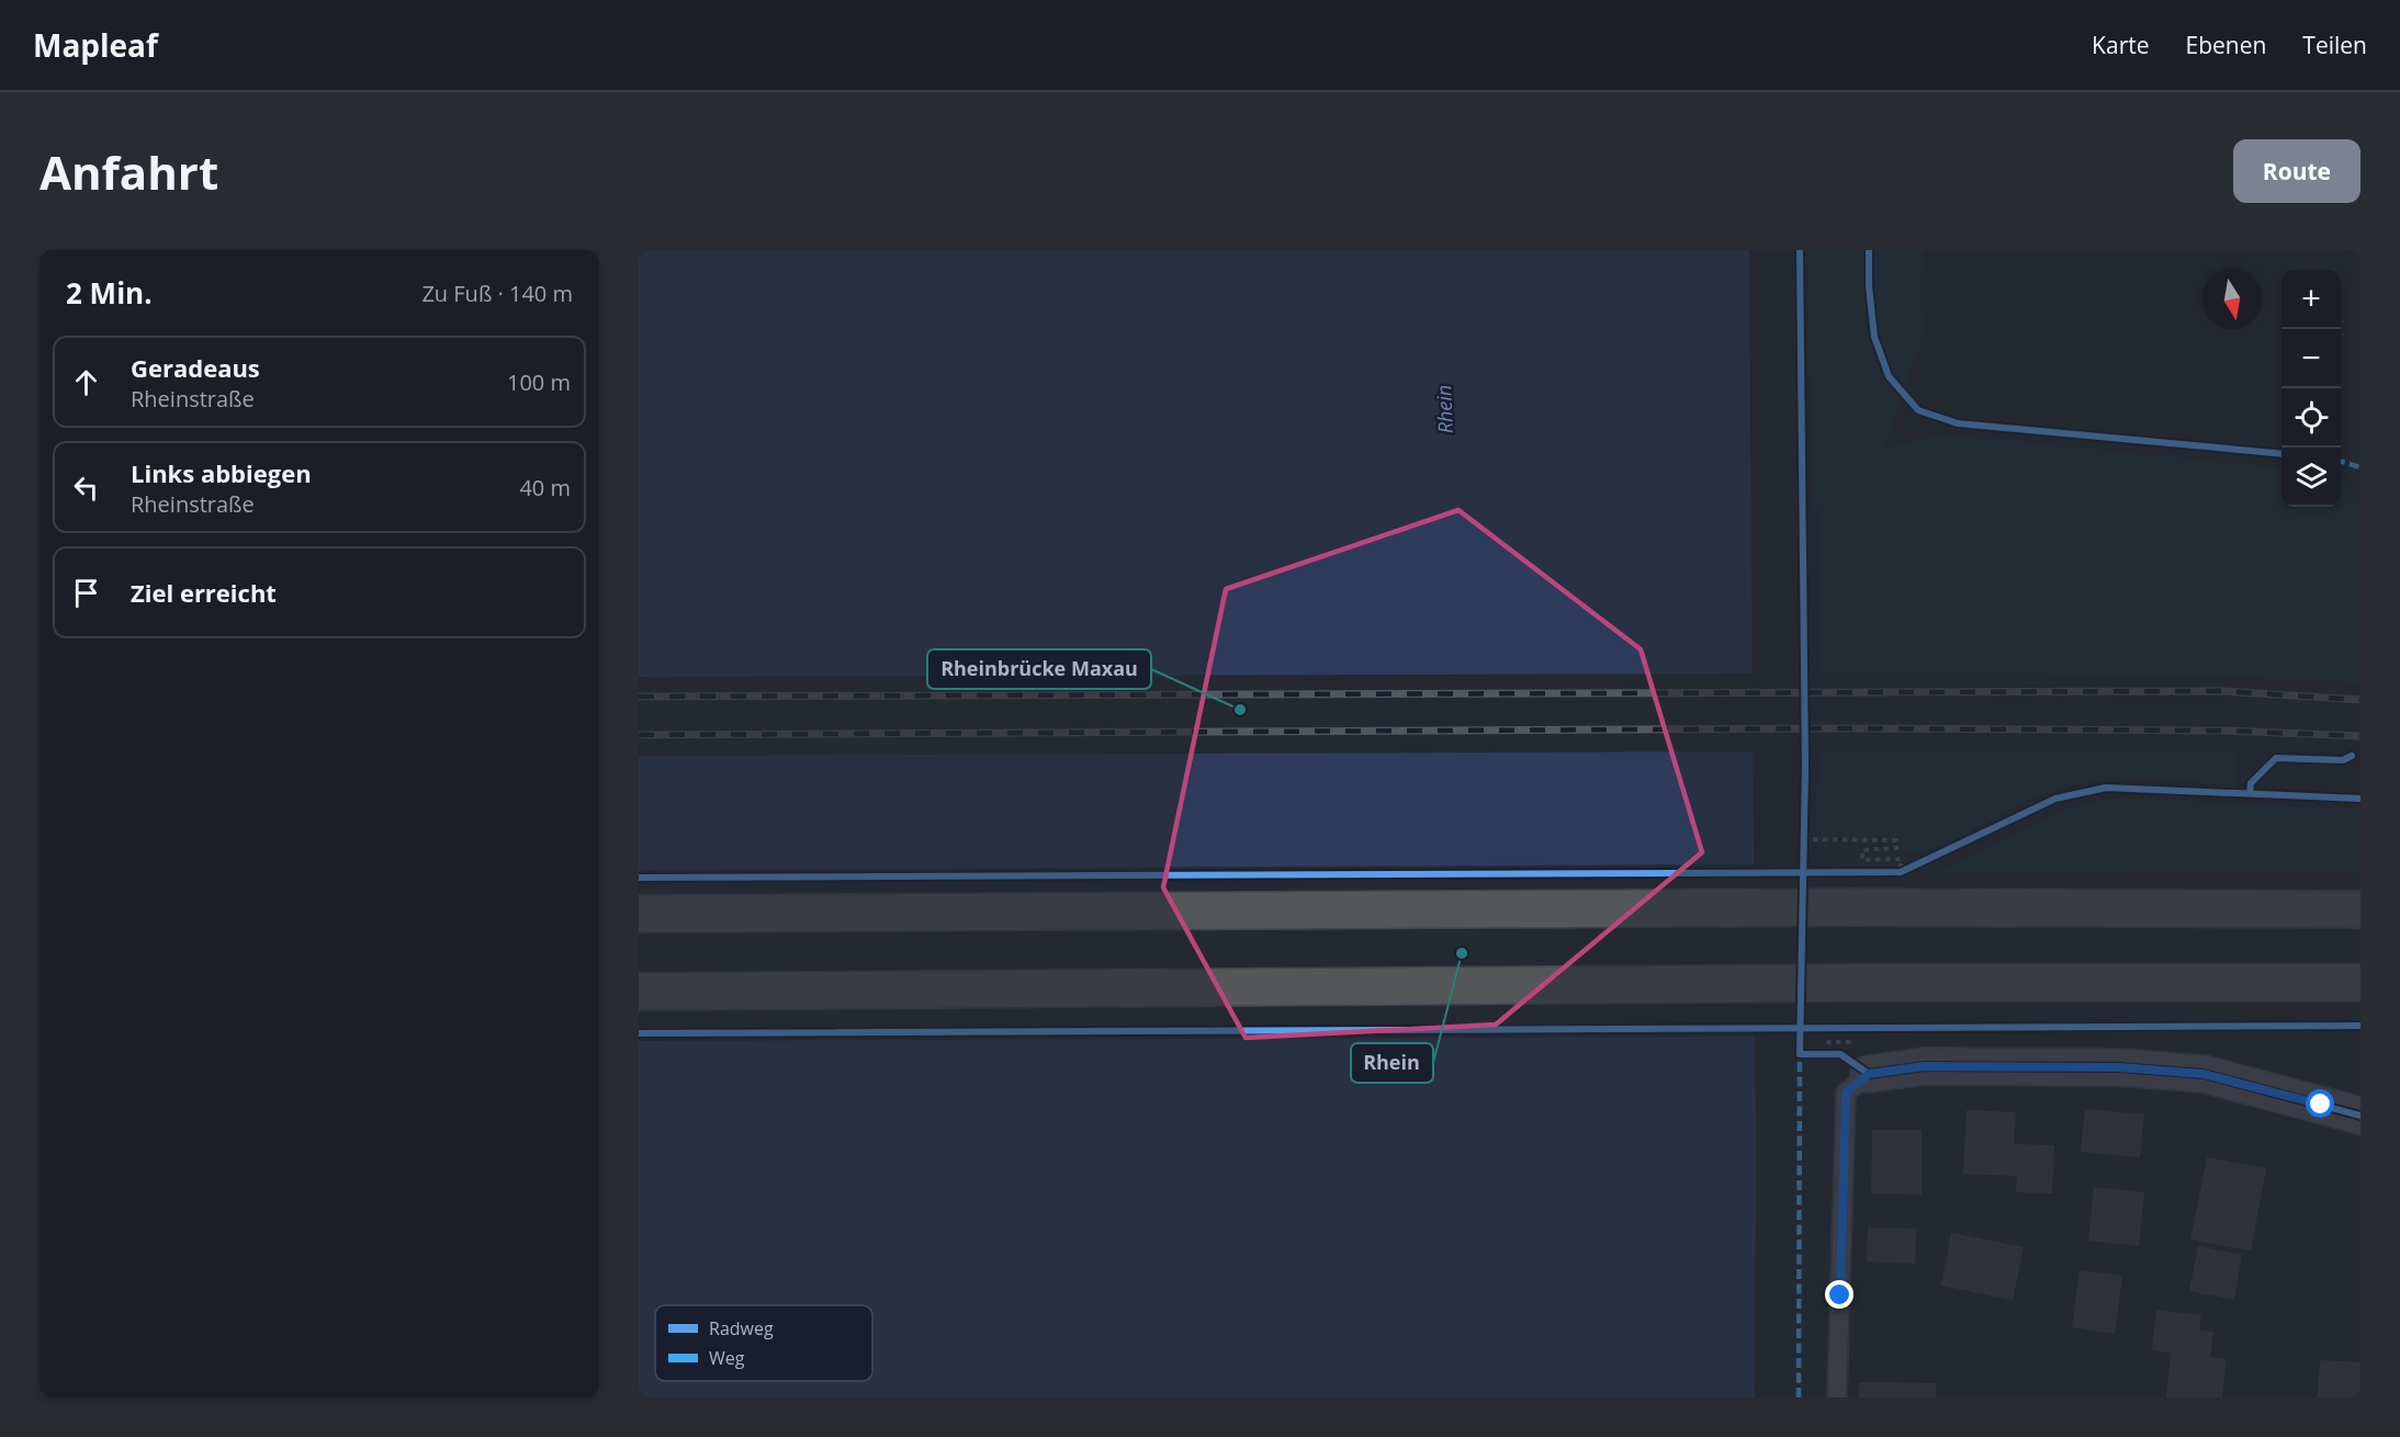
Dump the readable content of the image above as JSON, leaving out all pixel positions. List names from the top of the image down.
{
  "water": ["Rhein"],
  "places": ["Rheinbrücke Maxau", "Rhein"],
  "legend": ["Radweg", "Weg"],
  "north": "bottom",
  "page": {
    "header": "Mapleaf",
    "nav": ["Karte", "Ebenen", "Teilen"],
    "buttons": "Route",
    "title": "Anfahrt",
    "heading": ["2 Min.", "Zu Fuß · 140 m"],
    "map_buttons": ["+", "−"],
    "list": [
      ["Geradeaus", "Rheinstraße", "100 m"],
      ["Links abbiegen", "Rheinstraße", "40 m"],
      "Ziel erreicht"
    ]
  }
}
